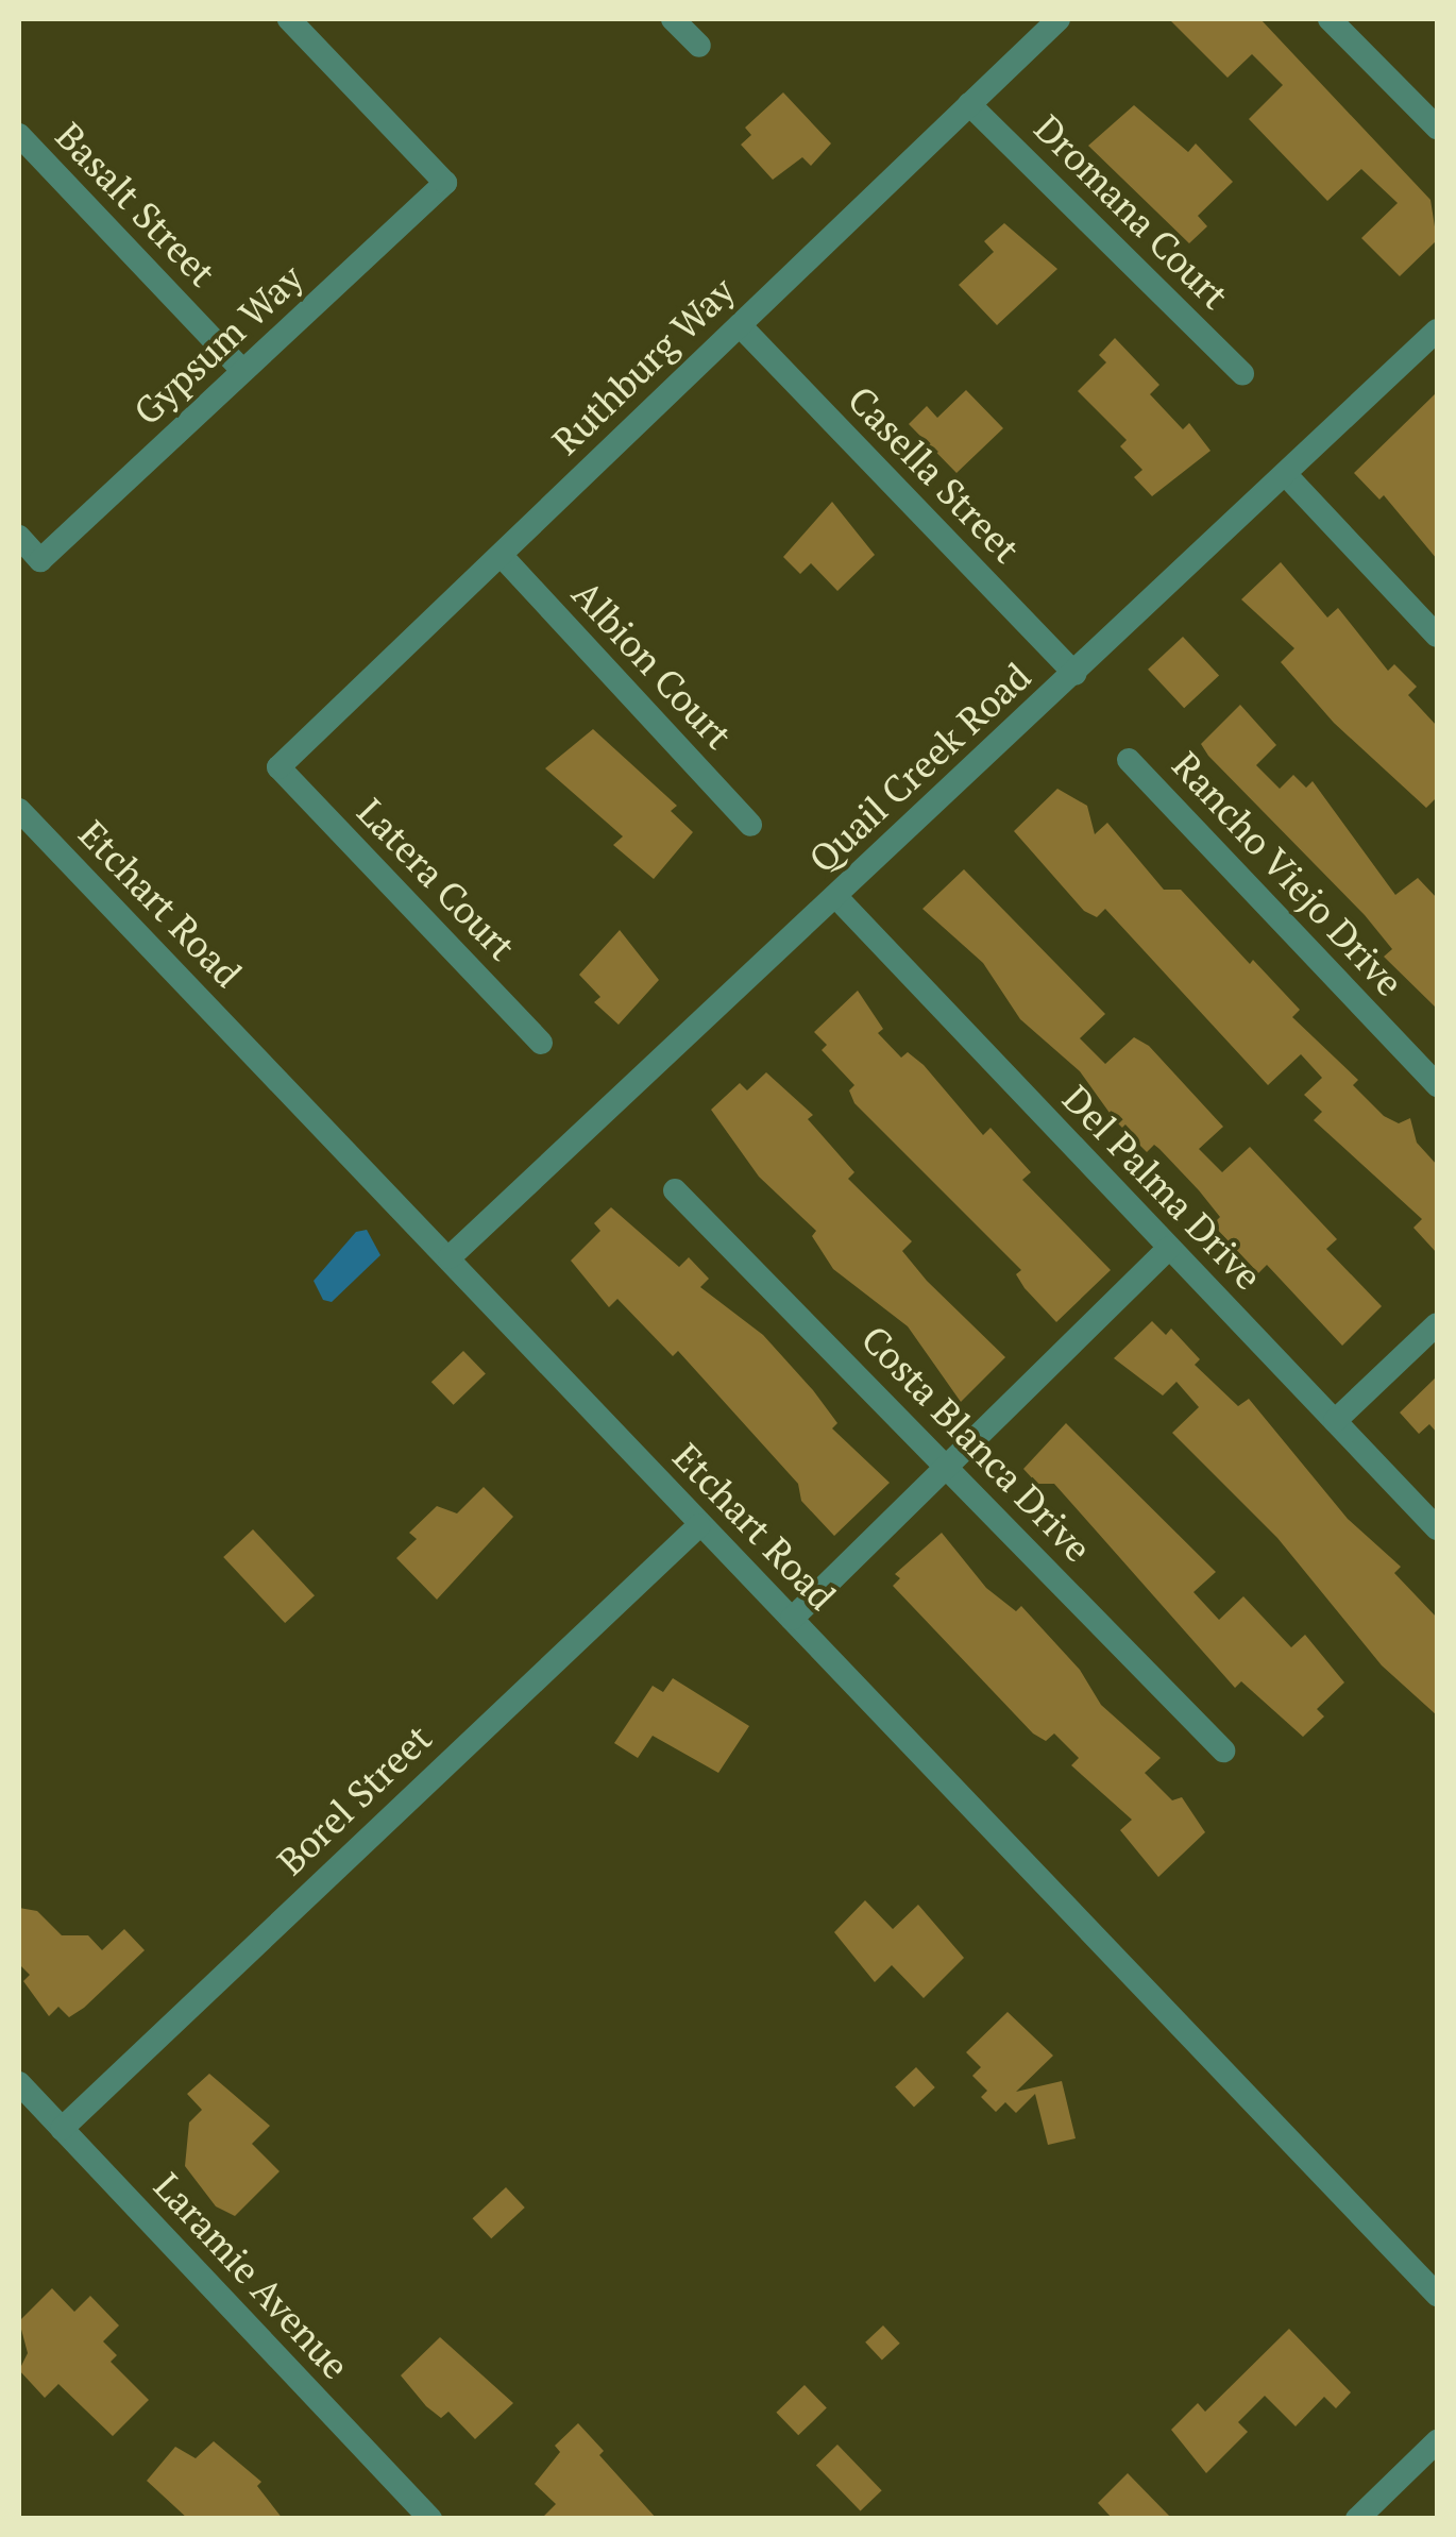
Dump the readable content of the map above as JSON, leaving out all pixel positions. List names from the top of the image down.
{
  "streets": {
    "street": [
      "Basalt Street",
      "Dromana Court",
      "Gypsum Way",
      "Ruthburg Way",
      "Casella Street",
      "Albion Court",
      "Quail Creek Road",
      "Rancho Viejo Drive",
      "Latera Court",
      "Etchart Road",
      "Del Palma Drive",
      "Costa Blanca Drive",
      "Borel Street",
      "Laramie Avenue"
    ]
  },
  "crossings": [
    ["Basalt Street", "Gypsum Way"],
    ["Dromana Court", "Ruthburg Way"],
    ["Ruthburg Way", "Casella Street"],
    ["Ruthburg Way", "Albion Court"],
    ["Ruthburg Way", "Latera Court"],
    ["Casella Street", "Quail Creek Road"],
    ["Quail Creek Road", "Etchart Road"],
    ["Quail Creek Road", "Del Palma Drive"],
    ["Etchart Road", "Borel Street"],
    ["Borel Street", "Laramie Avenue"]
  ]
}
